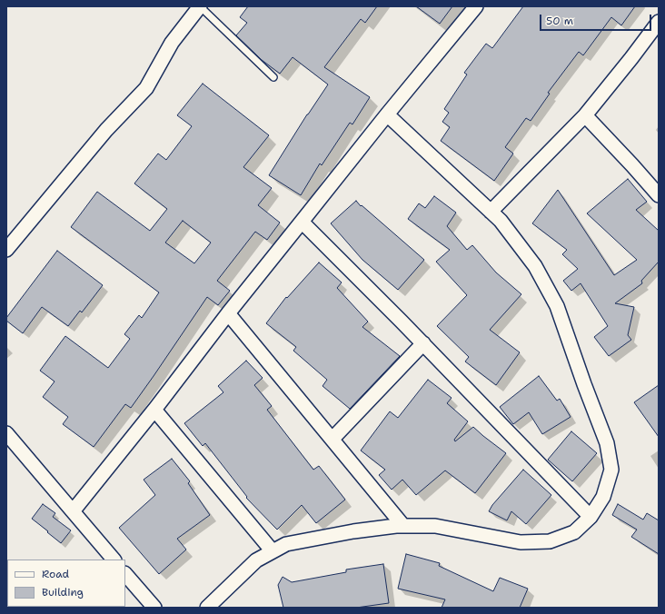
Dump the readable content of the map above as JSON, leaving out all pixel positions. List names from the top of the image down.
{
  "legend": ["Road", "Building"],
  "scale_bar": "50 m"
}
